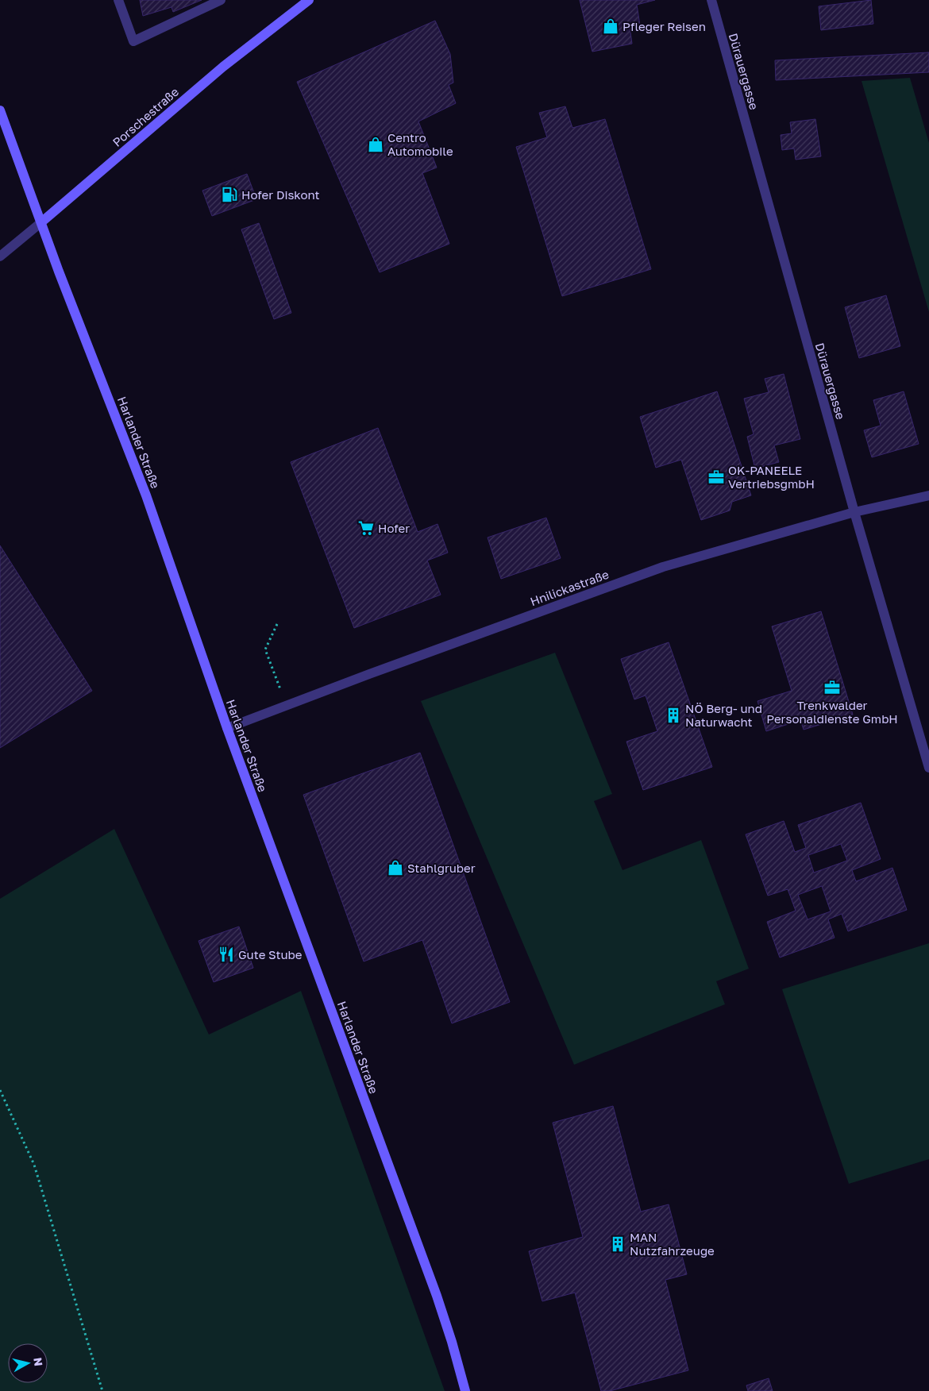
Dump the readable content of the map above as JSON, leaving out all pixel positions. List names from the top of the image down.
{
  "streets": {
    "main road": ["Porschestraße", "Harlander Straße"],
    "street": ["Dürauergasse", "Hnilickastraße"]
  },
  "crossings": [
    ["Dürauergasse", "Hnilickastraße"],
    ["Porschestraße", "Harlander Straße"],
    ["Harlander Straße", "Hnilickastraße"]
  ],
  "places": {
    "shop": ["Pfleger Reisen", "Centro Automobile", "Stahlgruber"],
    "fuel station": ["Hofer Diskont"],
    "office": ["OK-PANEELE VertriebsgmbH", "Trenkwalder Personaldienste GmbH"],
    "supermarket": ["Hofer"],
    "building": ["NÖ Berg- und Naturwacht", "MAN Nutzfahrzeuge"],
    "restaurant": ["Gute Stube"]
  },
  "north": "right"
}
